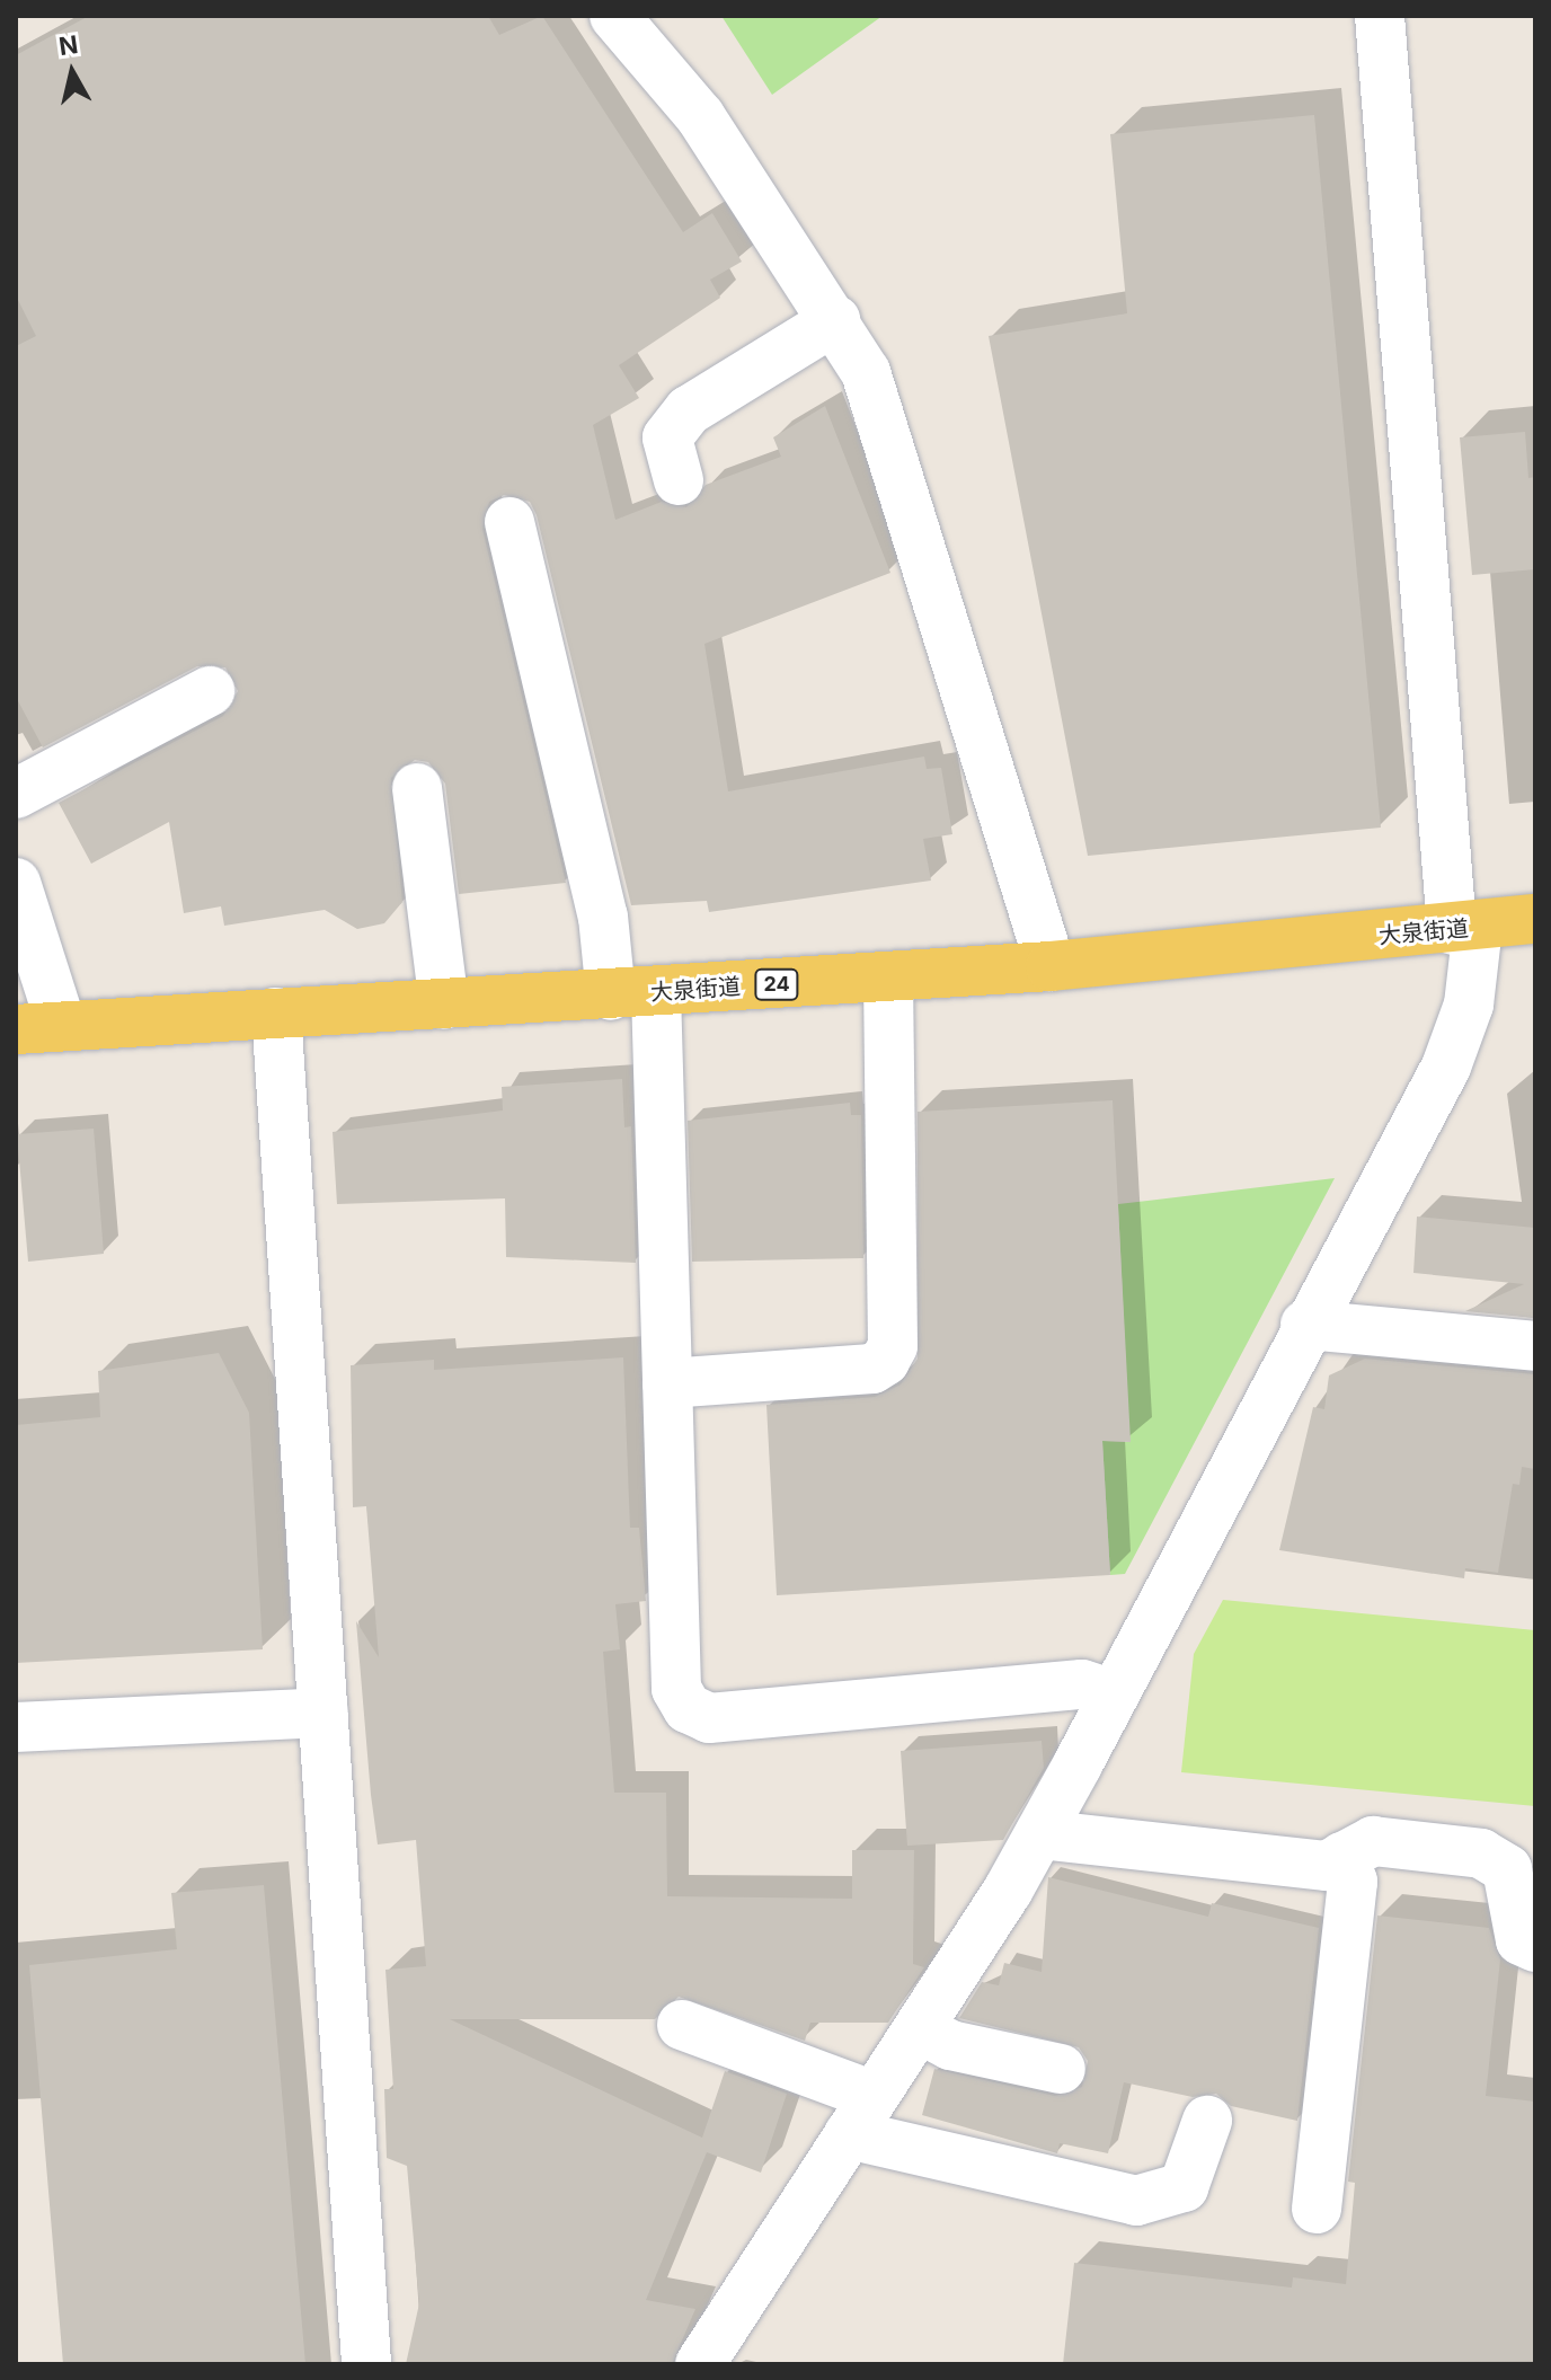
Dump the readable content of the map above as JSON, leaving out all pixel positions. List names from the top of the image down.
{
  "streets": {
    "main road": ["大泉街道", "24"]
  },
  "north": "top"
}
